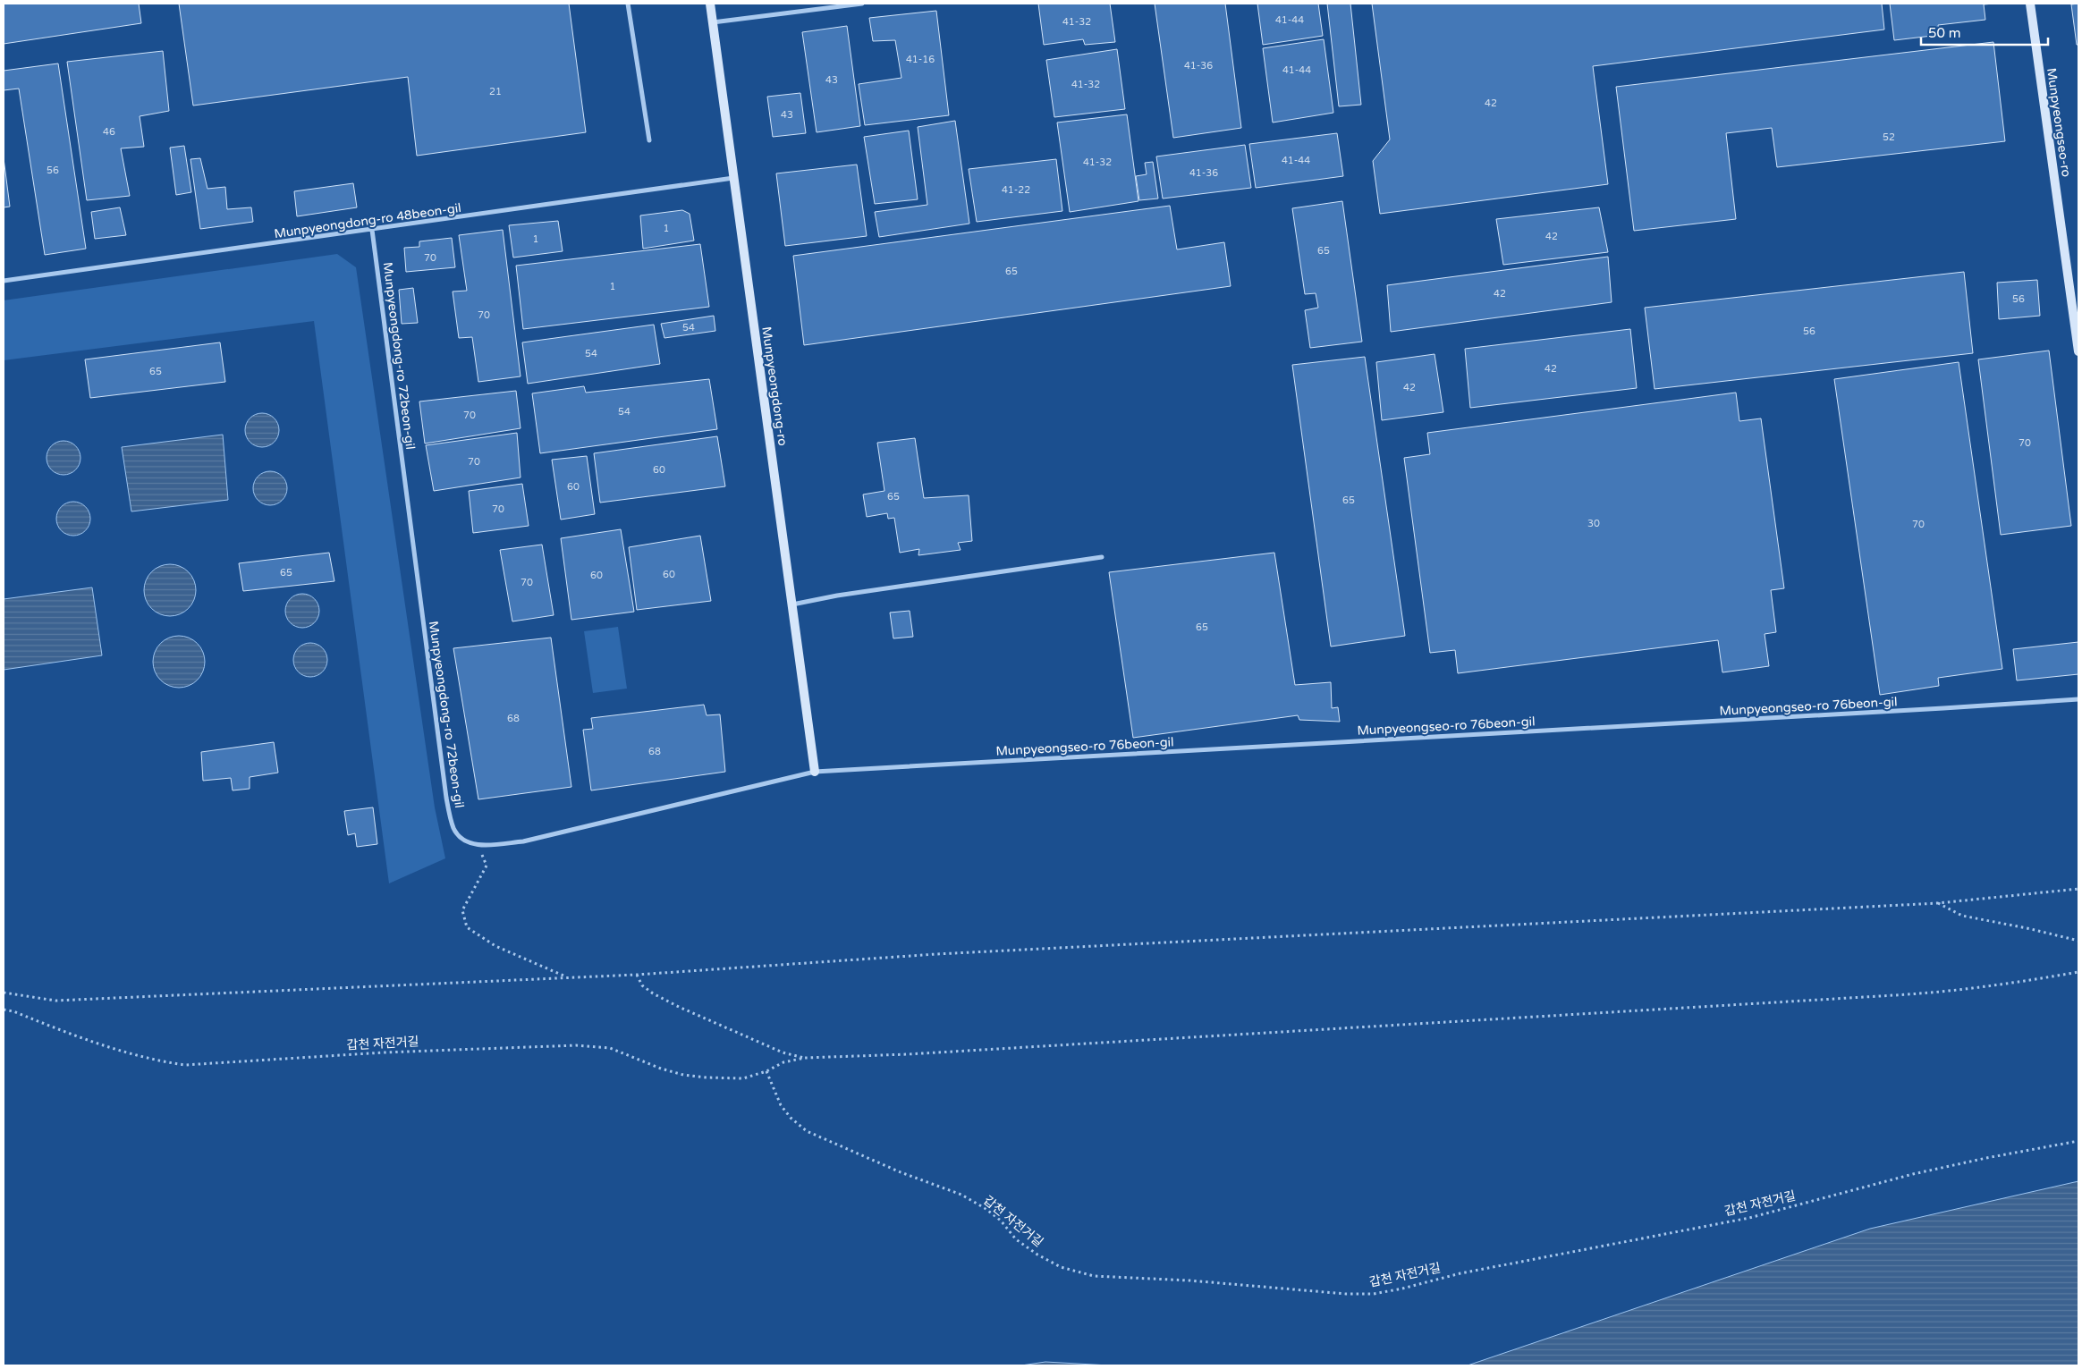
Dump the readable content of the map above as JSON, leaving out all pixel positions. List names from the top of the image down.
{
  "streets": {
    "main road": ["Munpyeongseo-ro", "Munpyeongdong-ro"],
    "street": ["Munpyeongdong-ro 48beon-gil", "Munpyeongdong-ro 72beon-gil", "Munpyeongseo-ro 76beon-gil"],
    "path": ["갑천 자전거길"]
  },
  "crossings": [
    ["Munpyeongdong-ro 48beon-gil", "Munpyeongdong-ro 72beon-gil"],
    ["Munpyeongdong-ro 48beon-gil", "Munpyeongdong-ro"],
    ["Munpyeongdong-ro", "Munpyeongseo-ro 76beon-gil"]
  ],
  "house_numbers": [
    "41-44",
    "41-32",
    "41-16",
    "41-36",
    "41-44",
    "43",
    "41-32",
    "21",
    "42",
    "43",
    "46",
    "52",
    "41-44",
    "41-32",
    "56",
    "41-36",
    "41-22",
    "1",
    "42",
    "1",
    "65",
    "70",
    "65",
    "1",
    "42",
    "56",
    "70",
    "54",
    "56",
    "54",
    "42",
    "65",
    "42",
    "54",
    "70",
    "70",
    "70",
    "60",
    "60",
    "65",
    "65",
    "70",
    "30",
    "70",
    "65",
    "60",
    "60",
    "70",
    "65",
    "68",
    "68"
  ],
  "scale_bar": "50 m"
}
